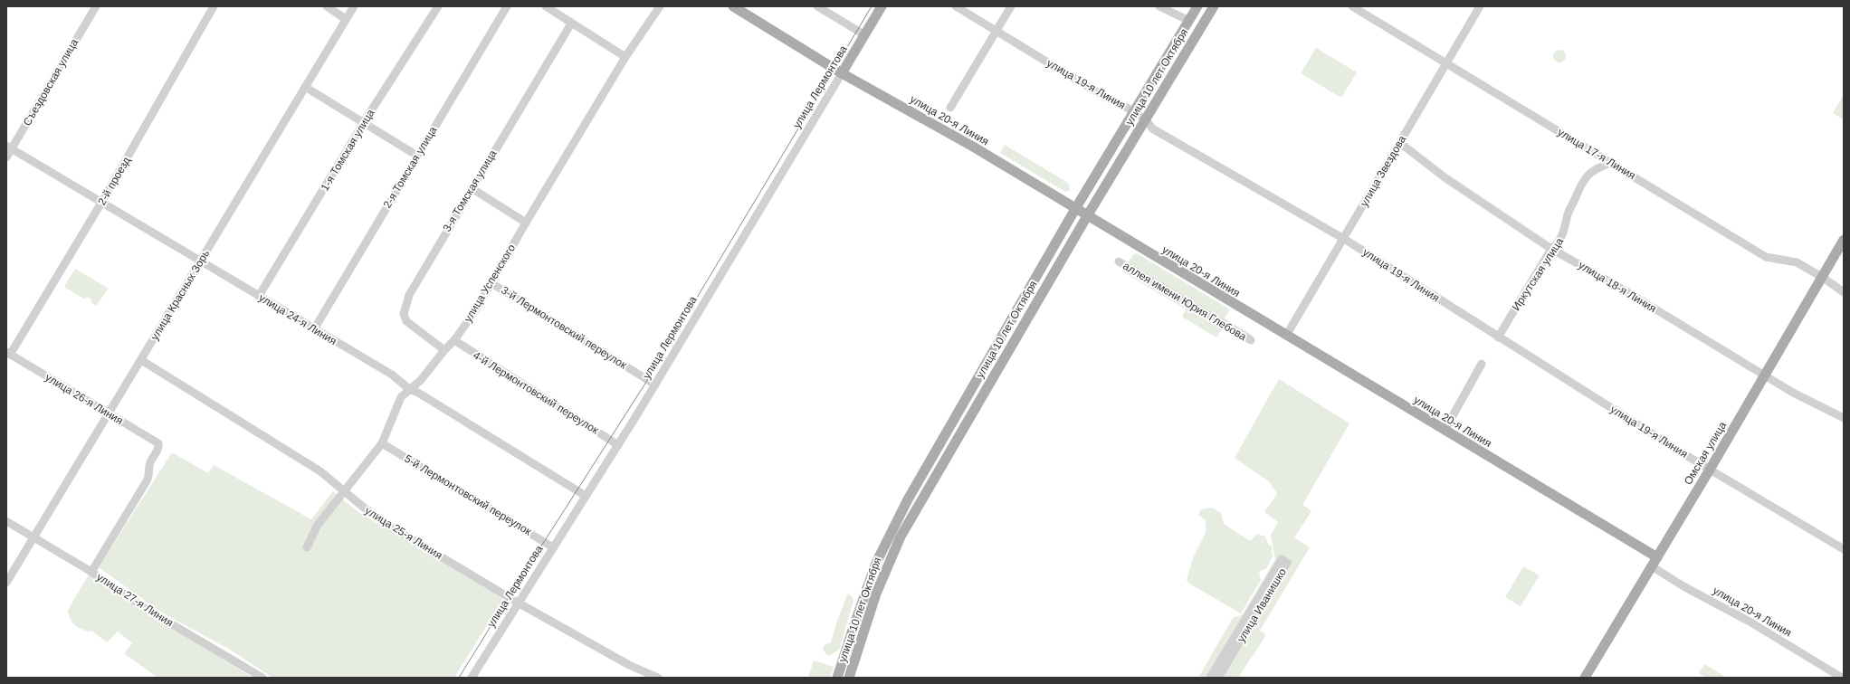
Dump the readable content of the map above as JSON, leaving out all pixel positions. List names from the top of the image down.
{
  "streets": {
    "main road": [
      "улица 10 лет Октября",
      "улица Лермонтова",
      "улица 20-я Линия",
      "Омская улица"
    ],
    "street": [
      "Съездовская улица",
      "улица 19-я Линия",
      "1-я Томская улица",
      "улица 17-я Линия",
      "2-я Томская улица",
      "улица Звездова",
      "2-й проезд",
      "3-я Томская улица",
      "Иркутская улица",
      "улица Успенского",
      "улица 18-я Линия",
      "улица Красных Зорь",
      "аллея имени Юрия Глебова",
      "улица 24-я Линия",
      "3-й Лермонтовский переулок",
      "4-й Лермонтовский переулок",
      "улица 26-я Линия",
      "5-й Лермонтовский переулок",
      "улица 25-я Линия",
      "улица 27-я Линия",
      "улица Иванишко"
    ]
  },
  "crossings": [
    ["улица 10 лет Октября", "улица 19-я Линия"],
    ["улица 10 лет Октября", "улица 20-я Линия"],
    ["Съездовская улица", "улица 24-я Линия"],
    ["улица 19-я Линия", "улица Звездова"],
    ["улица 19-я Линия", "Иркутская улица"],
    ["улица 19-я Линия", "Омская улица"],
    ["улица Лермонтова", "улица 20-я Линия"],
    ["улица Лермонтова", "улица 24-я Линия"],
    ["улица Лермонтова", "3-й Лермонтовский переулок"],
    ["улица Лермонтова", "4-й Лермонтовский переулок"],
    ["улица Лермонтова", "5-й Лермонтовский переулок"],
    ["улица Лермонтова", "улица 25-я Линия"],
    ["улица 20-я Линия", "улица Звездова"],
    ["улица 20-я Линия", "Омская улица"],
    ["1-я Томская улица", "улица 24-я Линия"],
    ["улица 17-я Линия", "улица Звездова"],
    ["улица 17-я Линия", "Иркутская улица"],
    ["улица 17-я Линия", "Омская улица"],
    ["2-я Томская улица", "улица 24-я Линия"],
    ["улица Звездова", "улица 18-я Линия"],
    ["2-й проезд", "улица 24-я Линия"],
    ["2-й проезд", "улица 26-я Линия"],
    ["3-я Томская улица", "улица Успенского"],
    ["Иркутская улица", "улица 18-я Линия"],
    ["улица Успенского", "улица 24-я Линия"],
    ["улица Успенского", "3-й Лермонтовский переулок"],
    ["улица Успенского", "4-й Лермонтовский переулок"],
    ["улица Успенского", "5-й Лермонтовский переулок"],
    ["улица Успенского", "улица 25-я Линия"],
    ["улица 18-я Линия", "Омская улица"],
    ["улица Красных Зорь", "улица 24-я Линия"],
    ["улица Красных Зорь", "улица 26-я Линия"],
    ["улица Красных Зорь", "улица 25-я Линия"],
    ["улица Красных Зорь", "улица 27-я Линия"],
    ["улица 26-я Линия", "улица 27-я Линия"]
  ]
}
